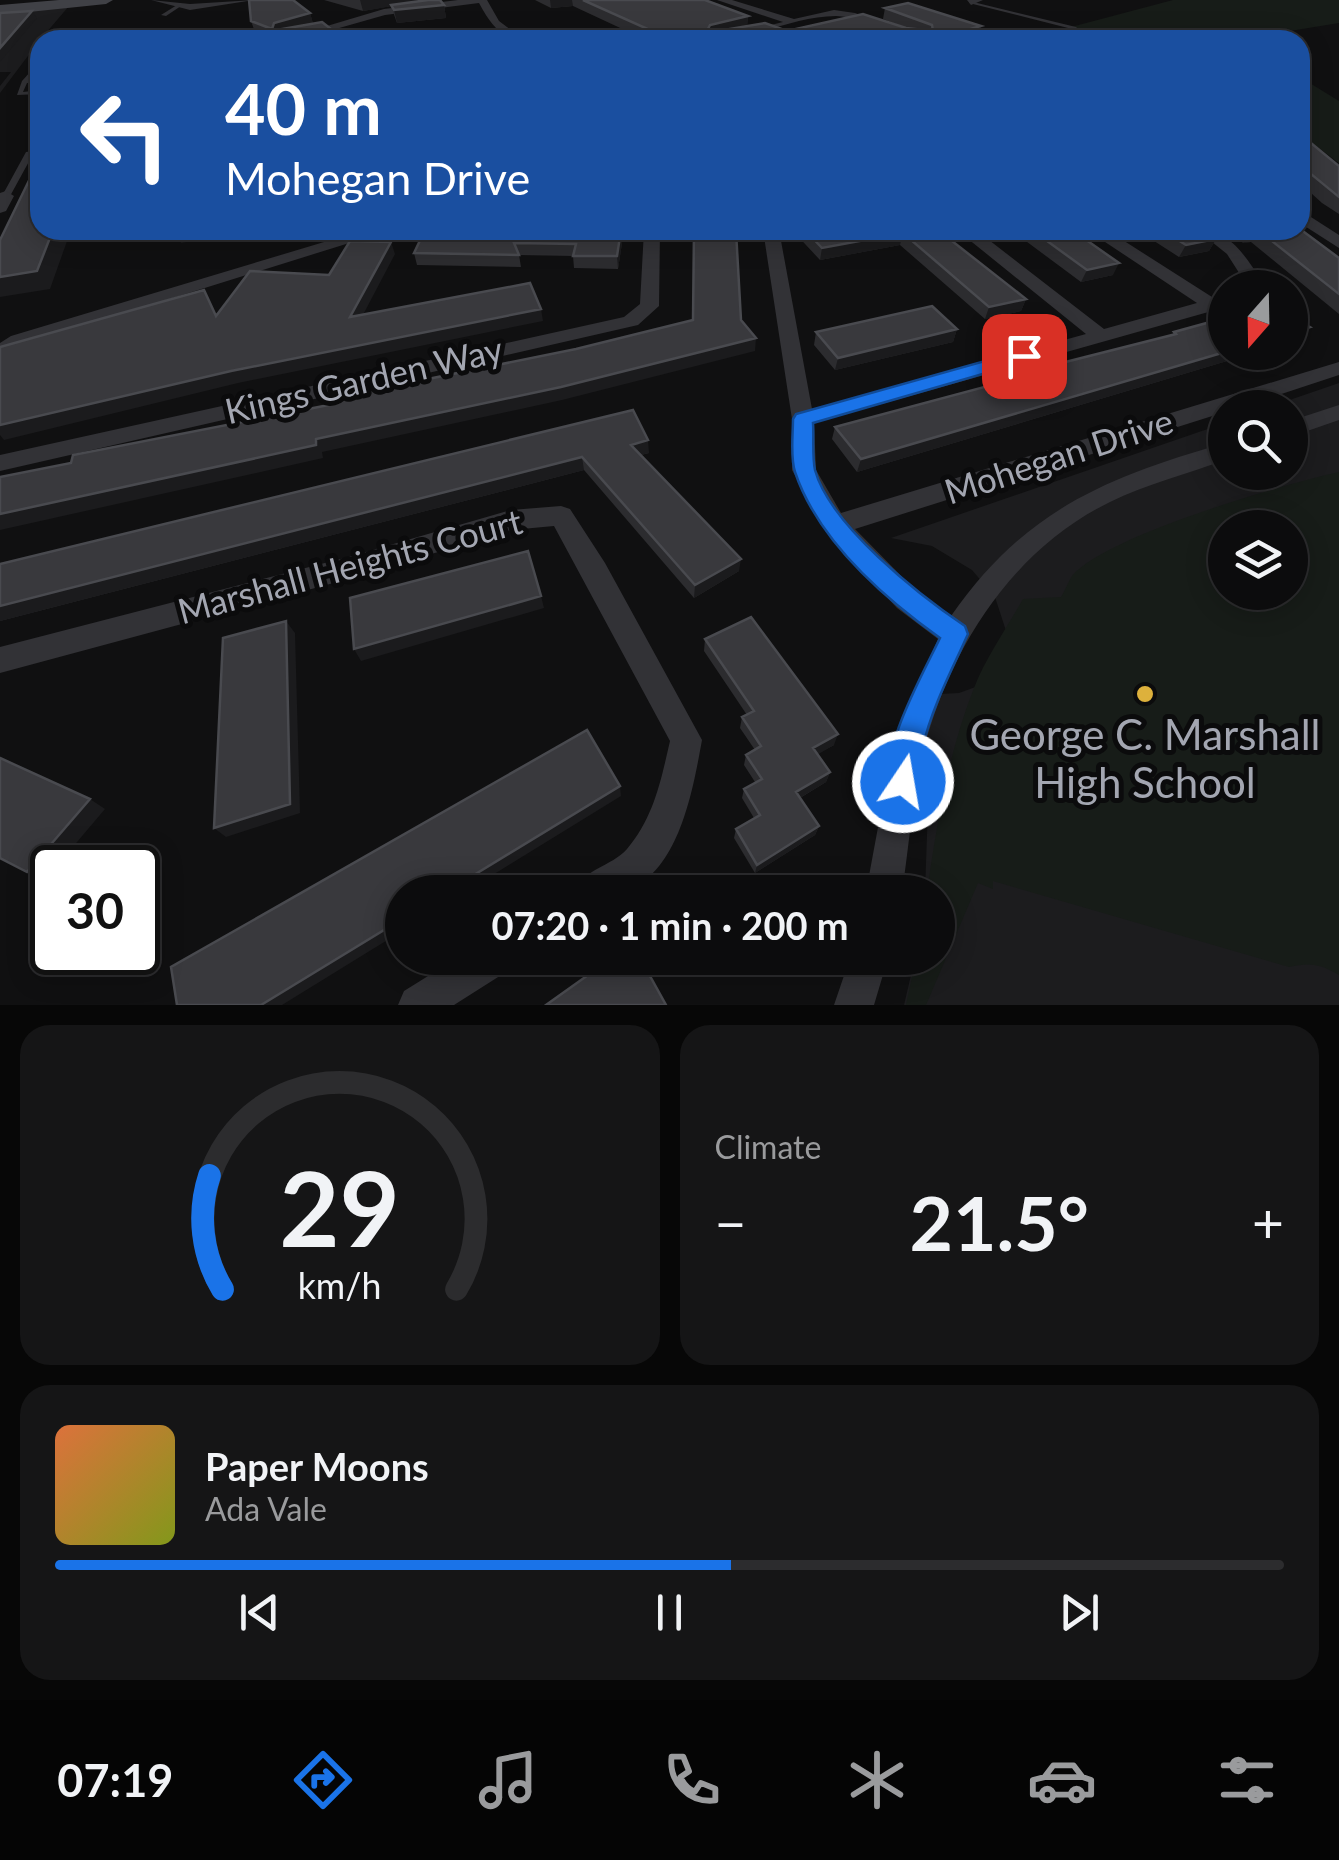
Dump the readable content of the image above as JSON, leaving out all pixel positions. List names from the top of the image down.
{
  "streets": {
    "street": ["Kings Garden Way", "Mohegan Drive", "Marshall Heights Court"]
  },
  "places": ["George C. Marshall High School"],
  "north": "bottom",
  "page": {
    "turn": ["40 m", "Mohegan Drive"],
    "limit": "30",
    "trip": "07:20 · 1 min · 200 m",
    "tile": "Climate",
    "heat": ["−", "21.5°", "+"],
    "song": ["Paper Moons", "Ada Vale"],
    "tabs": "07:19",
    "gauge": ["29", "km/h"]
  }
}
